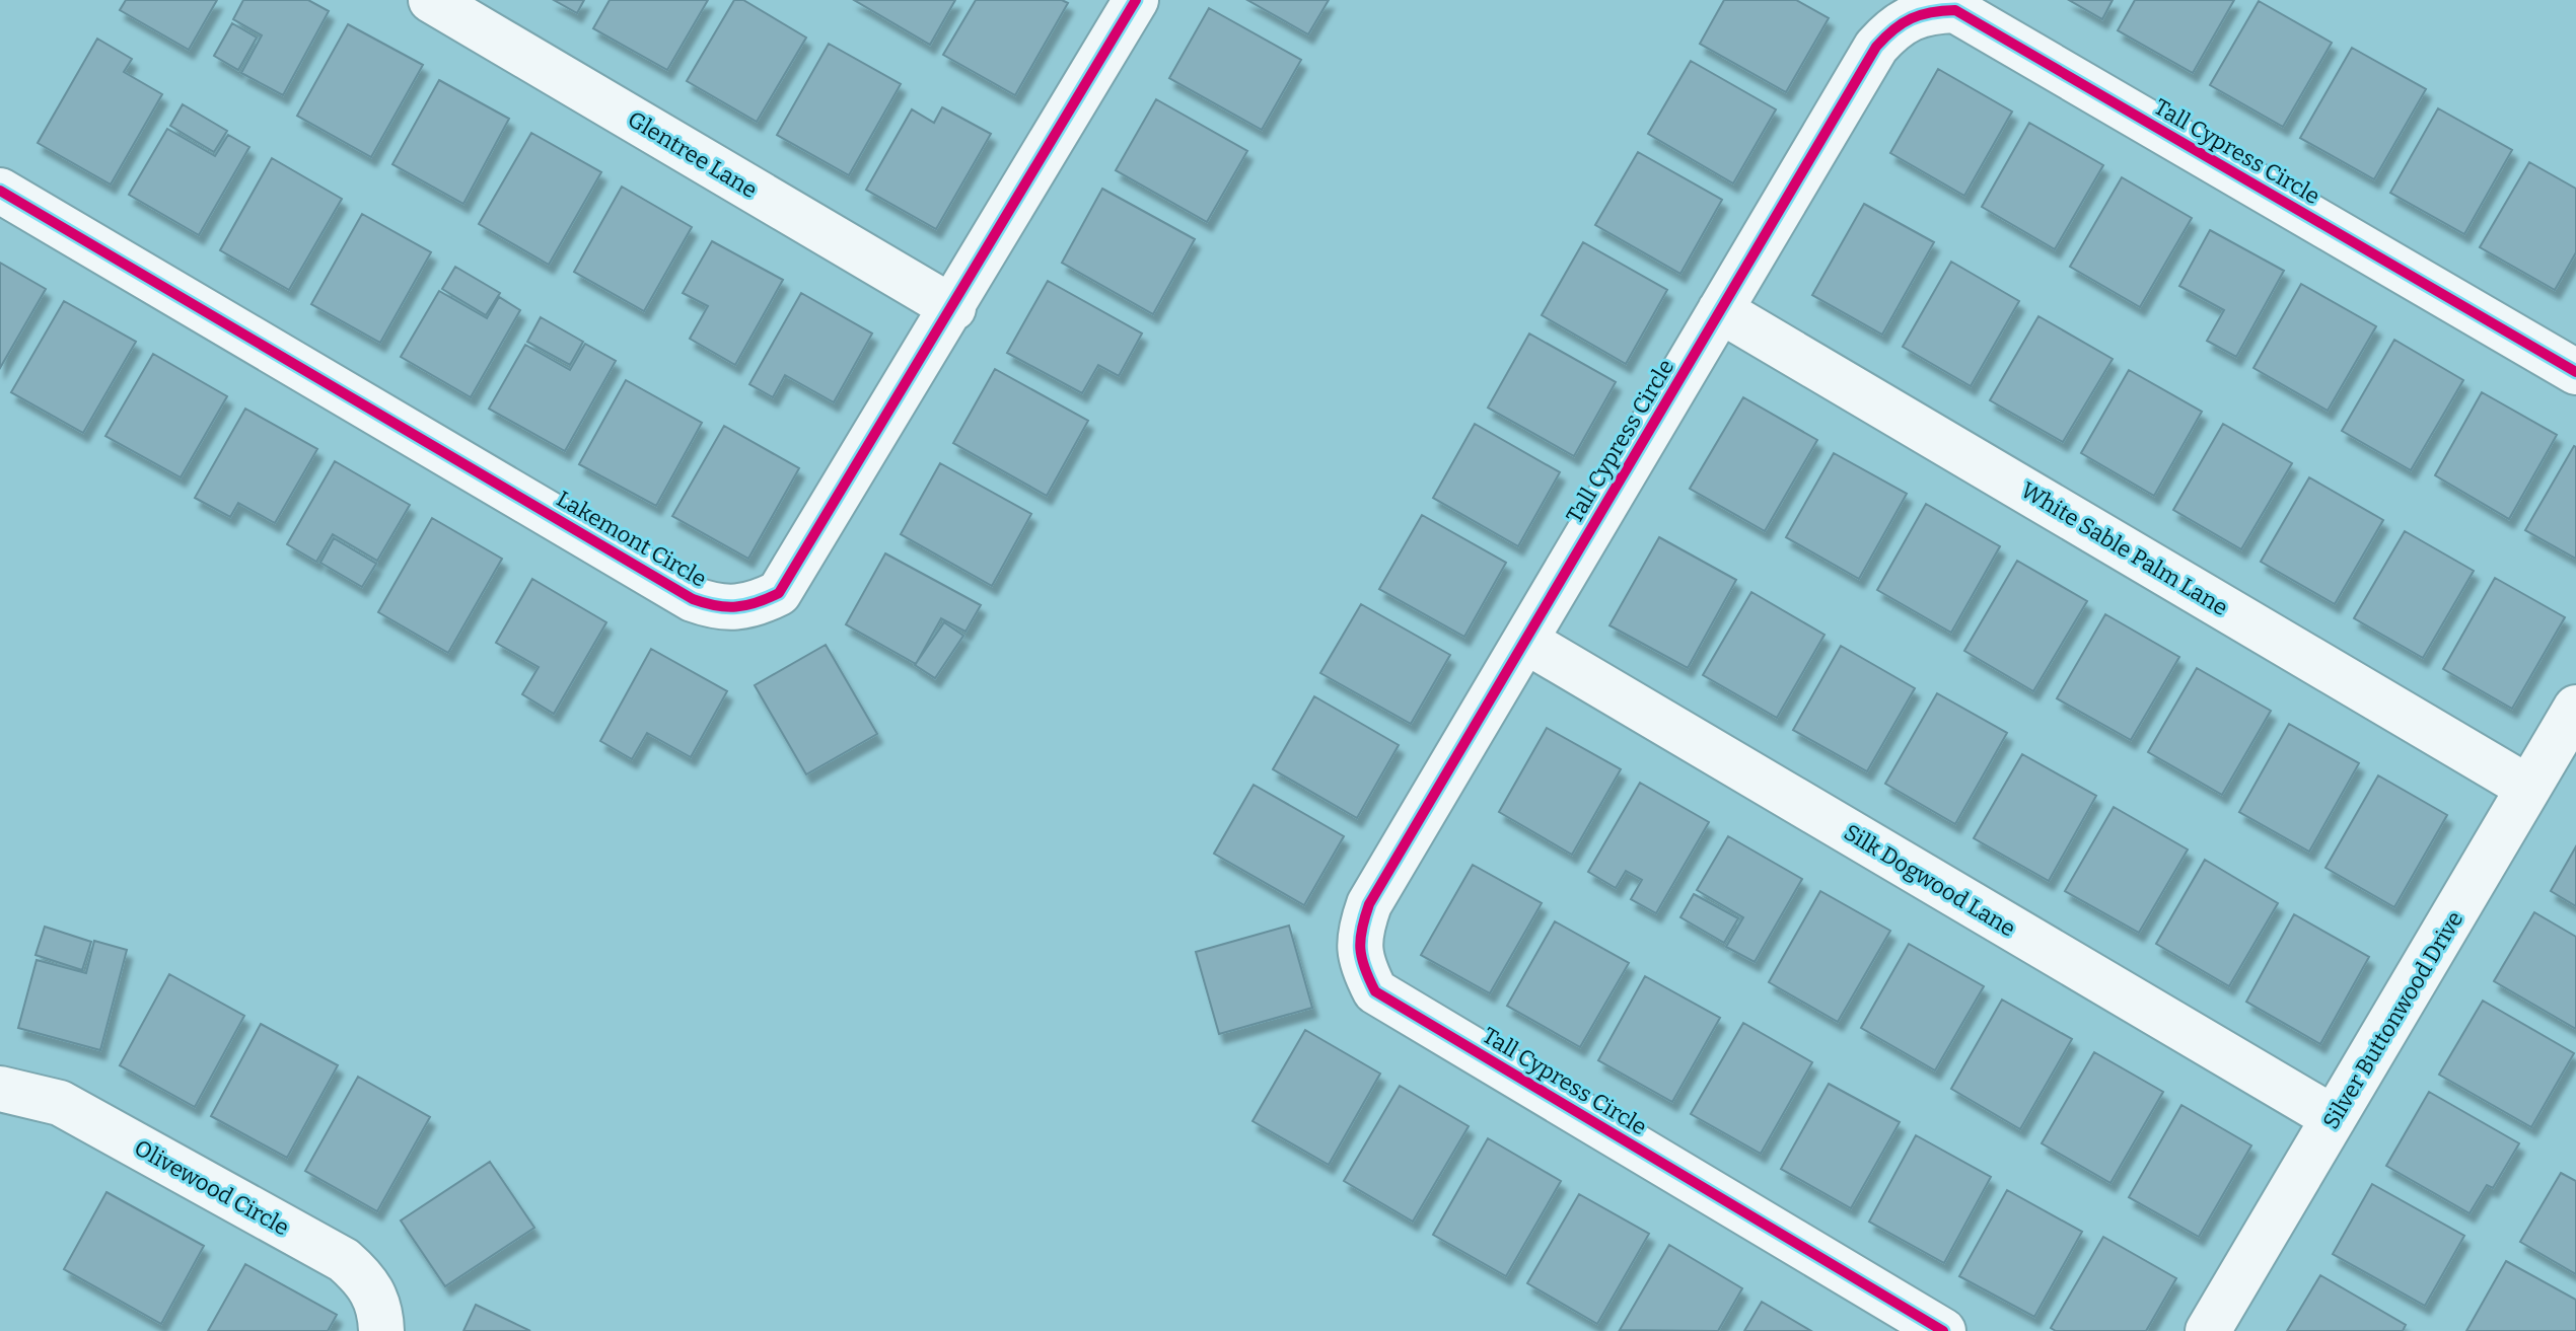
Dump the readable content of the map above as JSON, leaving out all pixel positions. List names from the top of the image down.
{
  "streets": {
    "street": [
      "Tall Cypress Circle",
      "Glentree Lane",
      "Lakemont Circle",
      "White Sable Palm Lane",
      "Silk Dogwood Lane",
      "Silver Buttonwood Drive",
      "Olivewood Circle"
    ]
  },
  "crossings": [
    ["Tall Cypress Circle", "White Sable Palm Lane"],
    ["Tall Cypress Circle", "Silk Dogwood Lane"],
    ["Glentree Lane", "Lakemont Circle"],
    ["White Sable Palm Lane", "Silver Buttonwood Drive"],
    ["Silk Dogwood Lane", "Silver Buttonwood Drive"]
  ]
}
